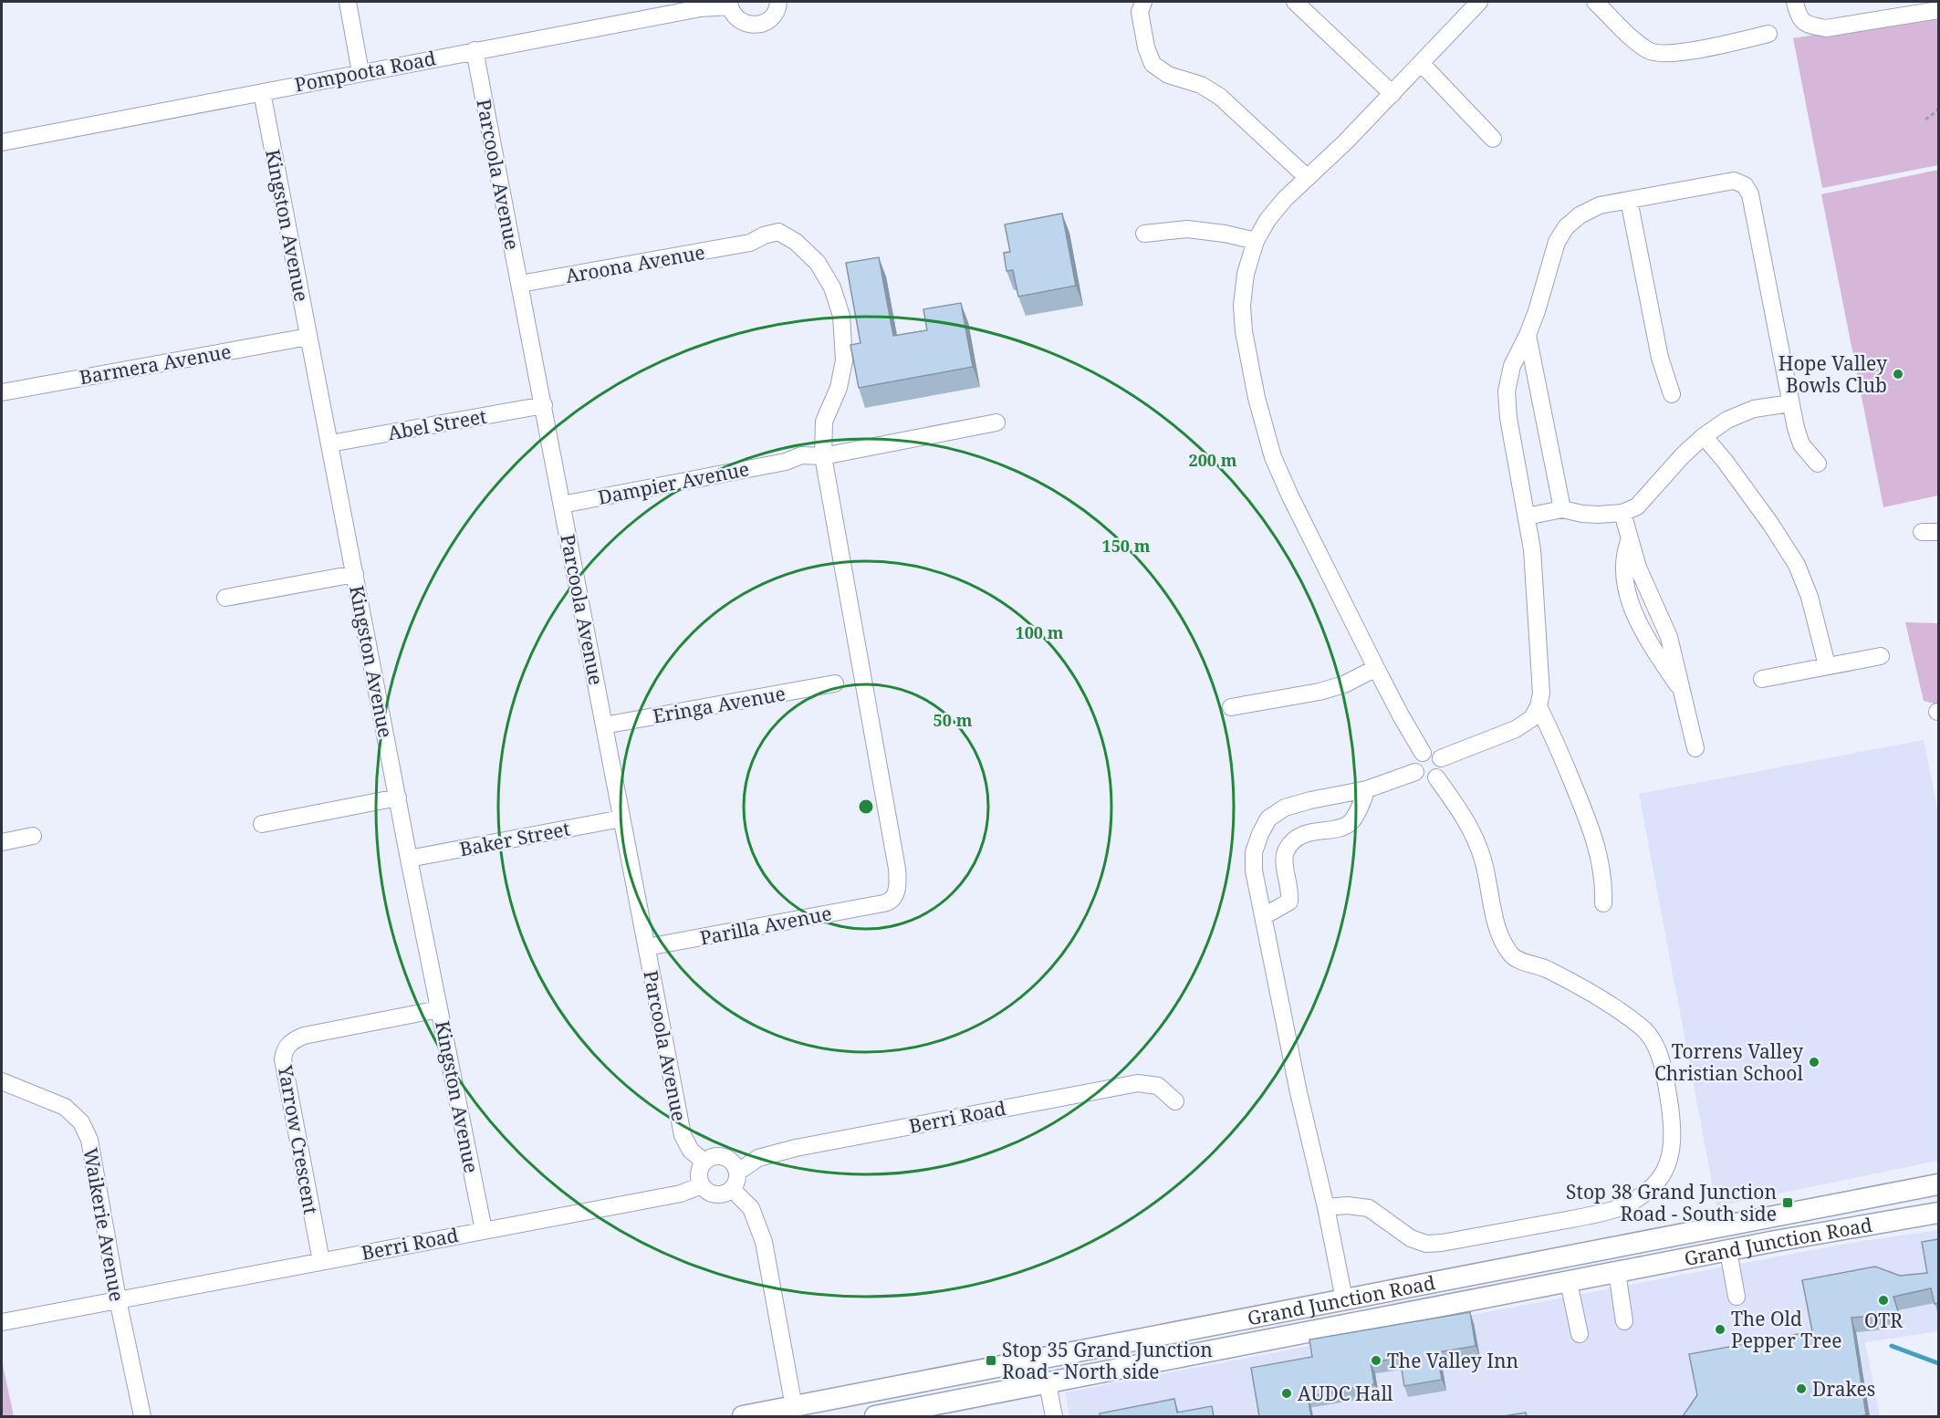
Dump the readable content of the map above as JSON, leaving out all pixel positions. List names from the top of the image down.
{
  "streets": {
    "main road": ["Grand Junction Road"],
    "street": [
      "Pompoota Road",
      "Parcoola Avenue",
      "Kingston Avenue",
      "Aroona Avenue",
      "Barmera Avenue",
      "Abel Street",
      "Dampier Avenue",
      "Eringa Avenue",
      "Baker Street",
      "Parilla Avenue",
      "Berri Road",
      "Yarrow Crescent",
      "Waikerie Avenue"
    ]
  },
  "crossings": [
    ["Pompoota Road", "Parcoola Avenue"],
    ["Pompoota Road", "Kingston Avenue"],
    ["Parcoola Avenue", "Aroona Avenue"],
    ["Parcoola Avenue", "Abel Street"],
    ["Parcoola Avenue", "Dampier Avenue"],
    ["Parcoola Avenue", "Eringa Avenue"],
    ["Parcoola Avenue", "Baker Street"],
    ["Parcoola Avenue", "Parilla Avenue"],
    ["Parcoola Avenue", "Berri Road"],
    ["Kingston Avenue", "Barmera Avenue"],
    ["Kingston Avenue", "Abel Street"],
    ["Kingston Avenue", "Baker Street"],
    ["Kingston Avenue", "Berri Road"],
    ["Kingston Avenue", "Yarrow Crescent"],
    ["Aroona Avenue", "Dampier Avenue"],
    ["Aroona Avenue", "Parilla Avenue"],
    ["Berri Road", "Yarrow Crescent"],
    ["Berri Road", "Waikerie Avenue"]
  ],
  "places": {
    "other": [
      "Hope Valley Bowls Club",
      "Torrens Valley Christian School",
      "OTR",
      "The Old Pepper Tree",
      "The Valley Inn",
      "Drakes",
      "AUDC Hall"
    ],
    "transit": ["Stop 38 Grand Junction Road - South side", "Stop 35 Grand Junction Road - North side"]
  },
  "rings": [
    "200 m",
    "150 m",
    "100 m",
    "50 m"
  ]
}
